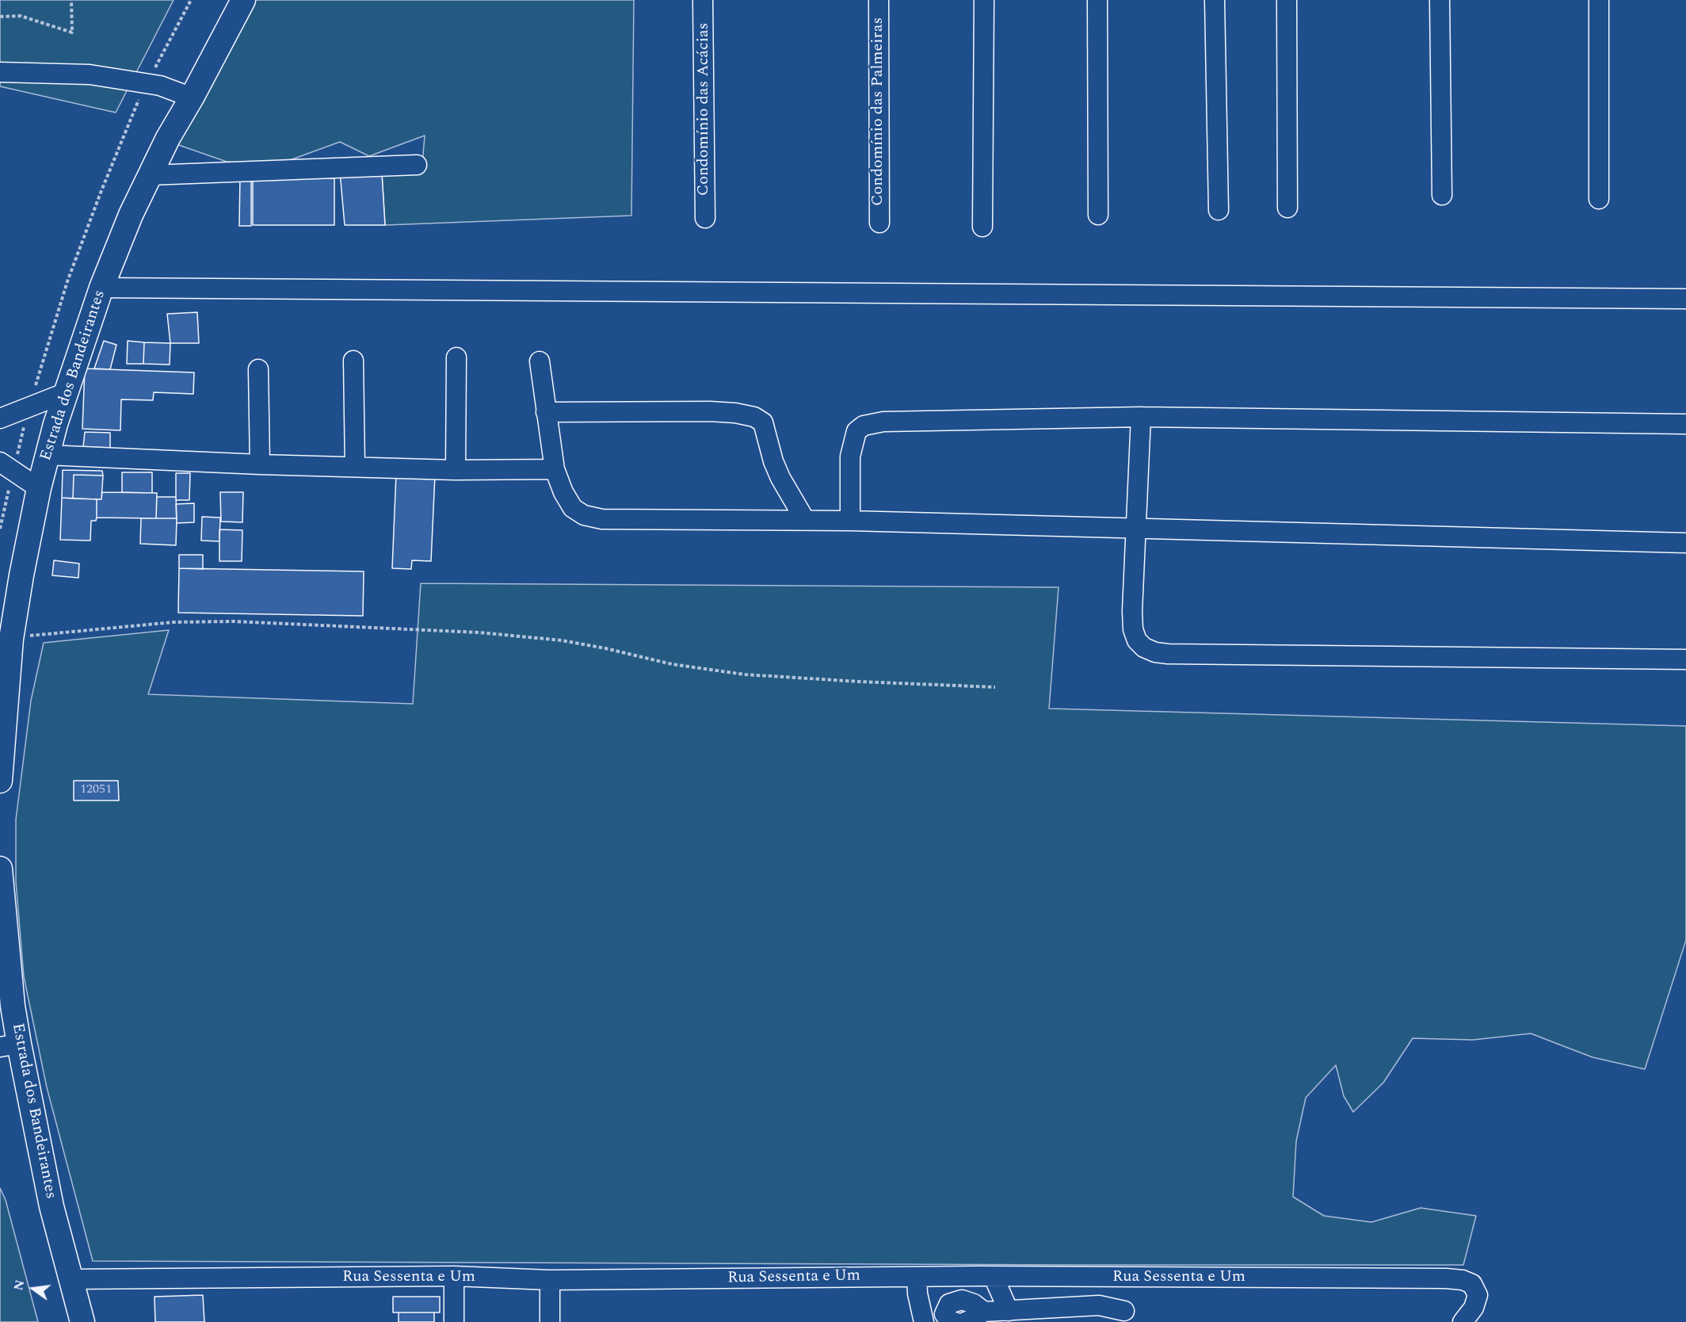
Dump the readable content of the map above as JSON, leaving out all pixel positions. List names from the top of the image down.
{
  "streets": {
    "main road": ["Estrada dos Bandeirantes"],
    "street": ["Condomínio das Acácias", "Condomínio das Palmeiras", "Rua Sessenta e Um"]
  },
  "crossings": [
    ["Estrada dos Bandeirantes", "Rua Sessenta e Um"]
  ],
  "house_numbers": ["12051"],
  "north": "left"
}
